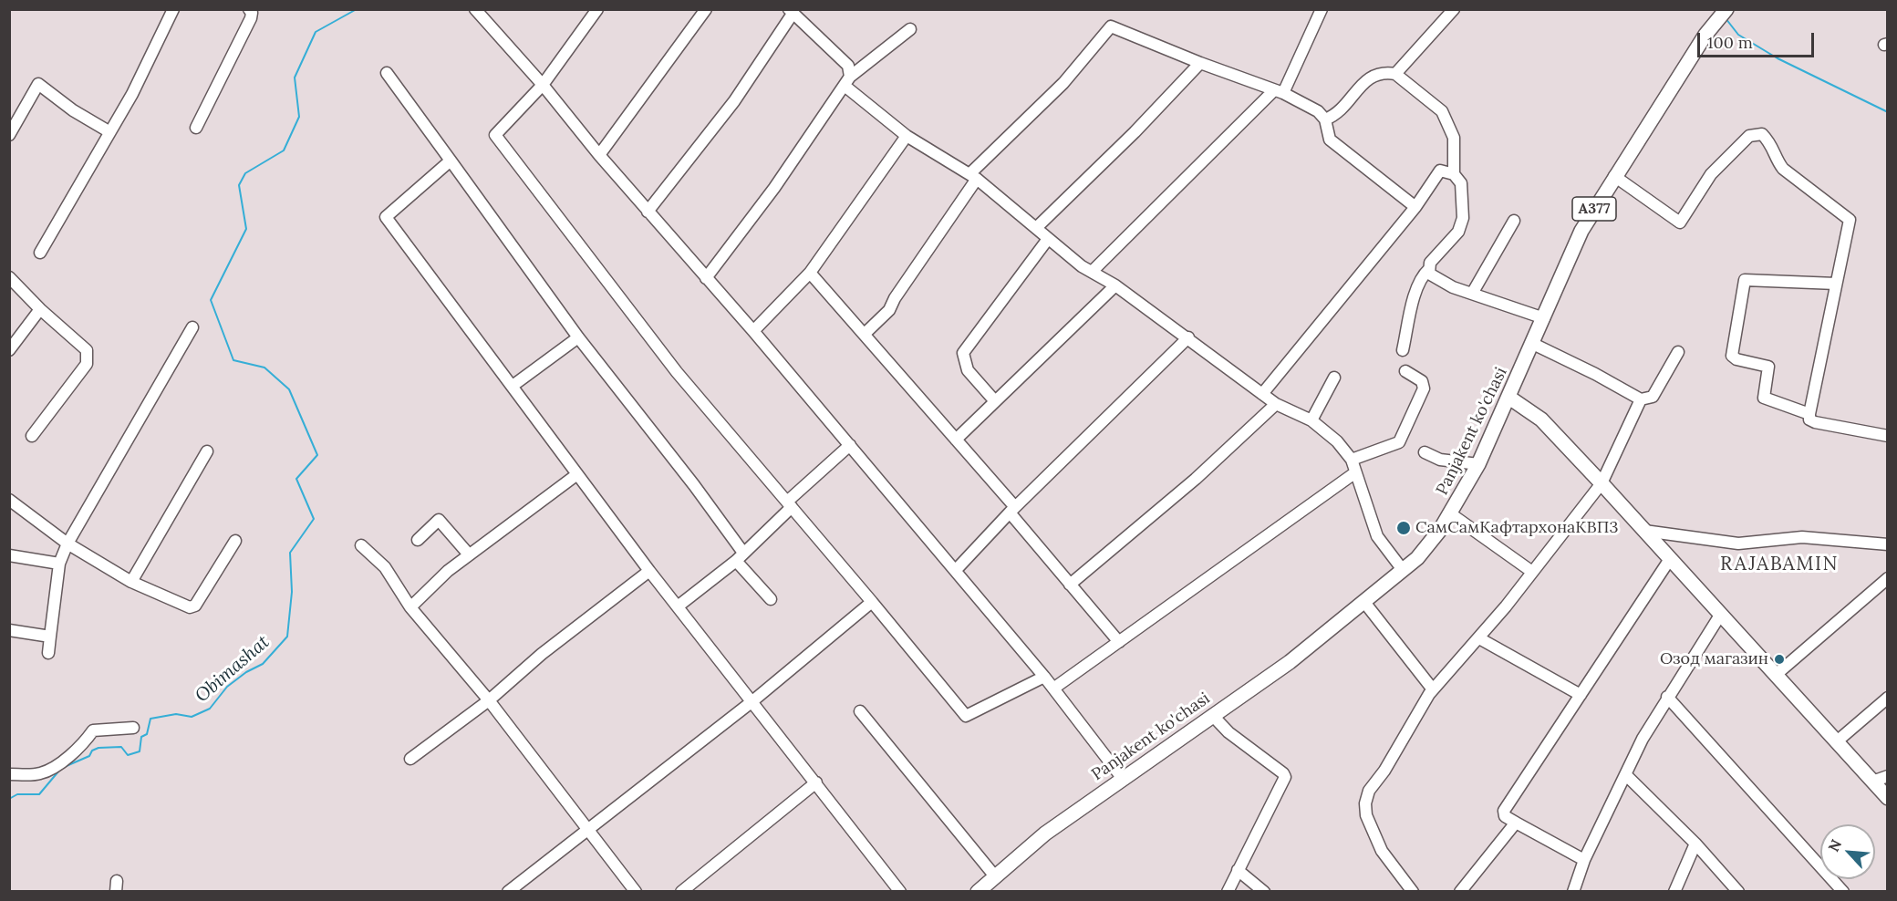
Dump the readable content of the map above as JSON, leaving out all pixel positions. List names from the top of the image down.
{
  "streets": {
    "main road": ["A377", "Panjakent ko'chasi"]
  },
  "districts": ["RAJABAMIN"],
  "water": ["Obimashat"],
  "places": ["СамСамКафтархонаКВП3", "Озод магазин"],
  "scale_bar": "100 m",
  "north": "top left"
}
